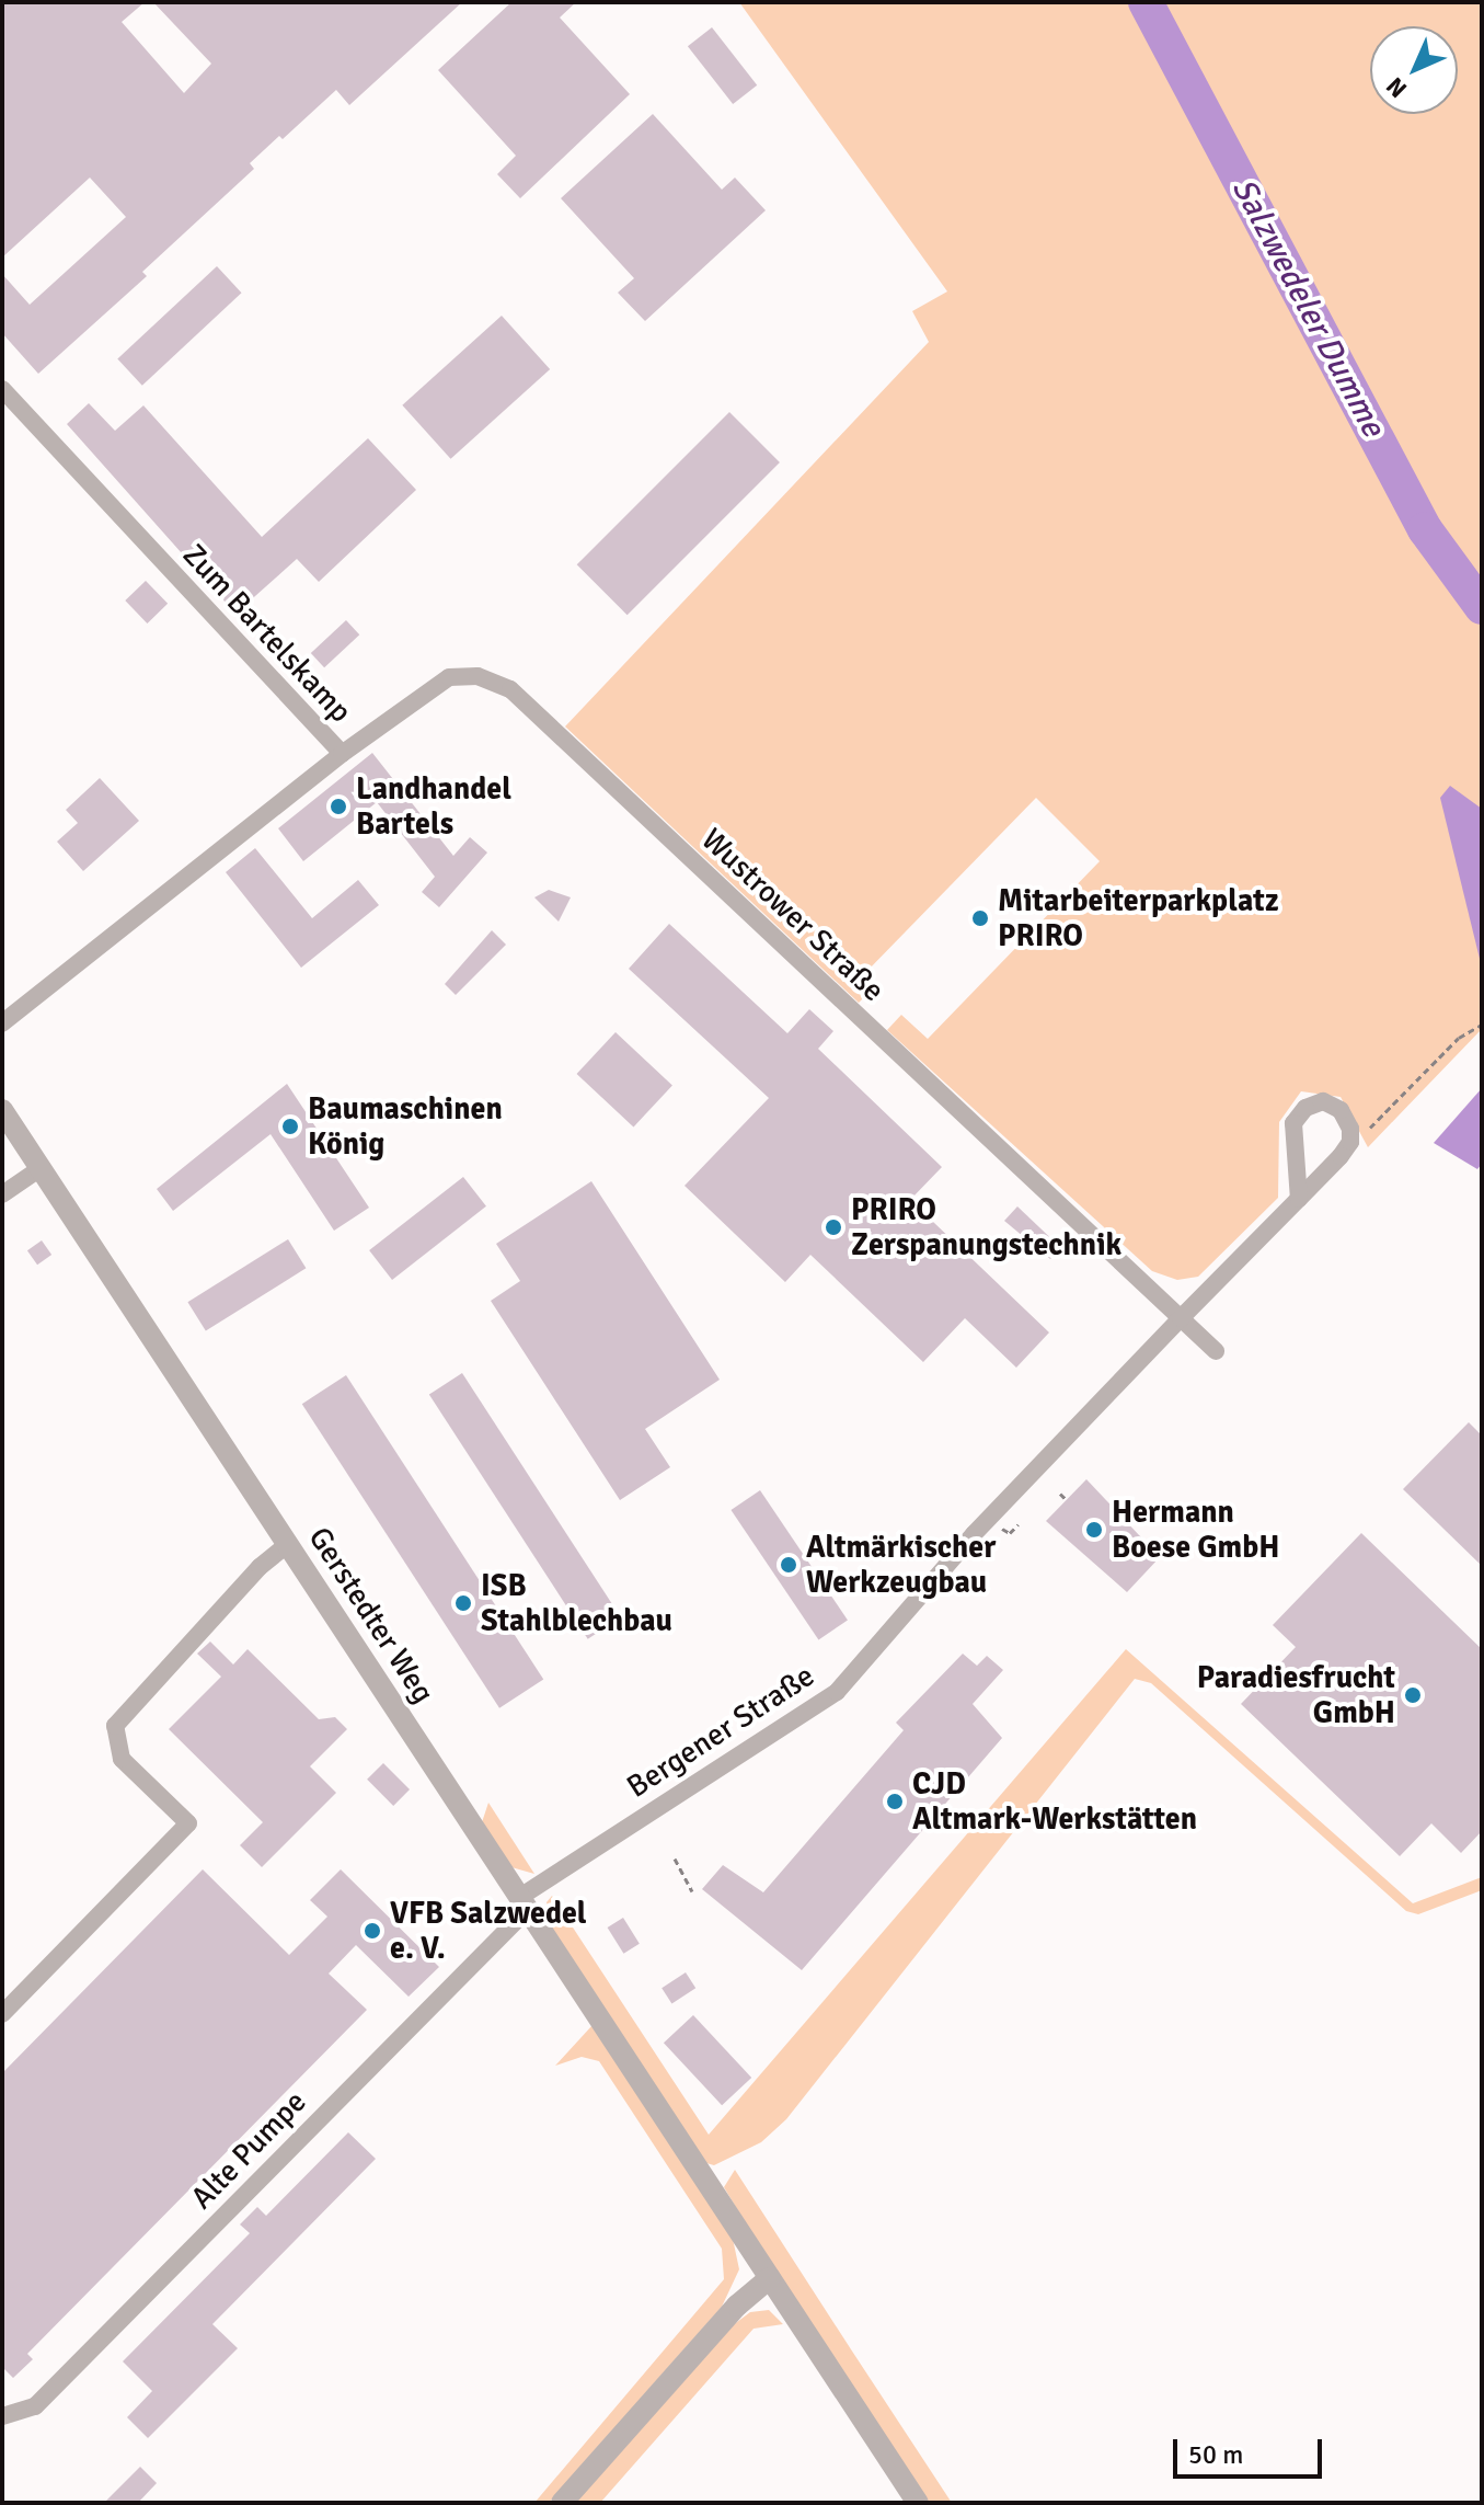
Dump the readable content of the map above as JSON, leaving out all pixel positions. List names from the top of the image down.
{
  "streets": {
    "street": [
      "Zum Bartelskamp",
      "Wustrower Straße",
      "Gerstedter Weg",
      "Bergener Straße",
      "Alte Pumpe"
    ]
  },
  "crossings": [
    ["Zum Bartelskamp", "Wustrower Straße"],
    ["Wustrower Straße", "Bergener Straße"],
    ["Gerstedter Weg", "Bergener Straße"],
    ["Gerstedter Weg", "Alte Pumpe"],
    ["Bergener Straße", "Alte Pumpe"]
  ],
  "water": ["Salzwedeler Dumme"],
  "places": [
    "Landhandel Bartels",
    "Mitarbeiterparkplatz PRIRO",
    "Baumaschinen König",
    "PRIRO Zerspanungstechnik",
    "Hermann Boese GmbH",
    "Altmärkischer Werkzeugbau",
    "ISB Stahlblechbau",
    "Paradiesfrucht GmbH",
    "CJD Altmark-Werkstätten",
    "VFB Salzwedel e. V."
  ],
  "scale_bar": "50 m",
  "north": "bottom left"
}
